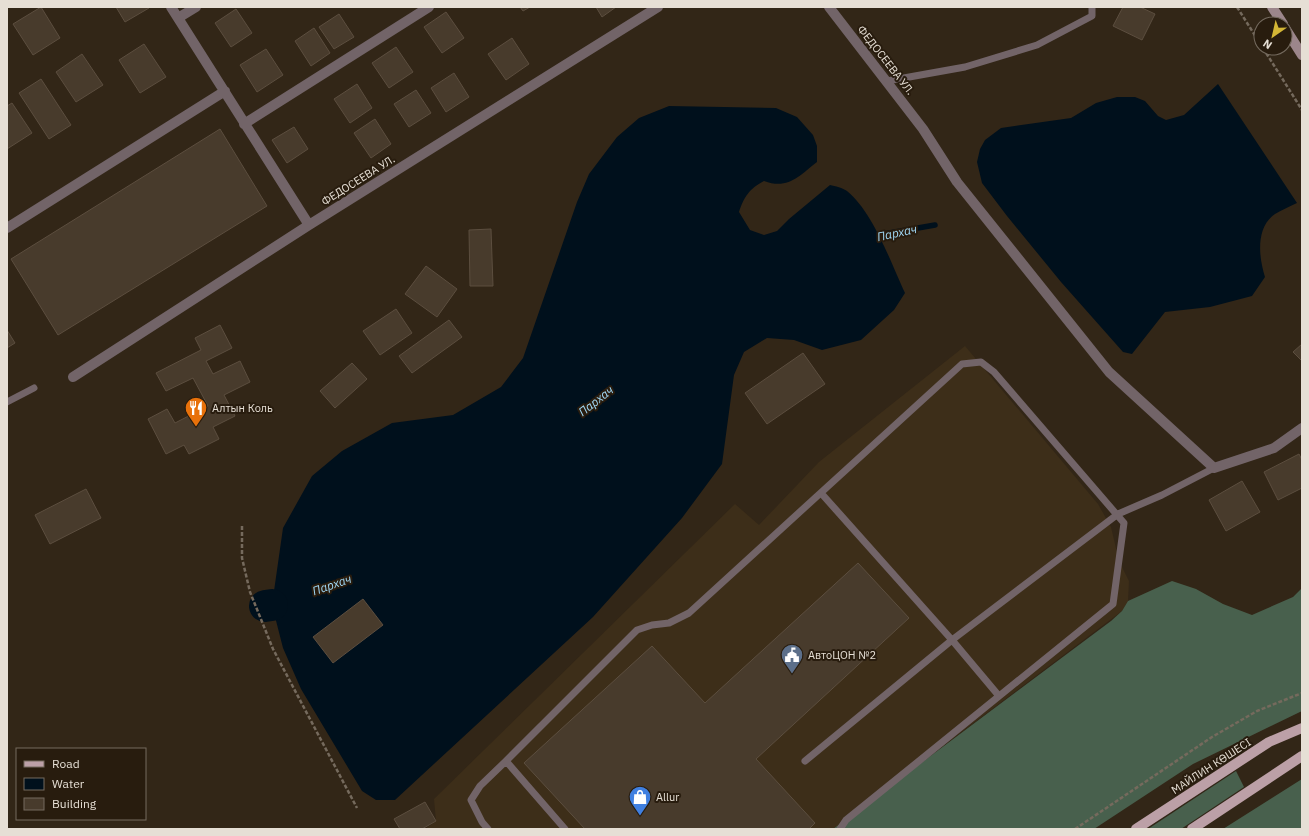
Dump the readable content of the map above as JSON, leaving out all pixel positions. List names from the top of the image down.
{
  "streets": {
    "main road": ["МАЙЛИН КӨШЕСІ"],
    "street": ["ФЕДОСЕЕВА УЛ."]
  },
  "water": ["Пархач"],
  "places": {
    "restaurant": ["Алтын Коль"],
    "public building": ["АвтоЦОН №2"],
    "shop": ["Allur"]
  },
  "legend": ["Road", "Water", "Building"],
  "north": "bottom left"
}
